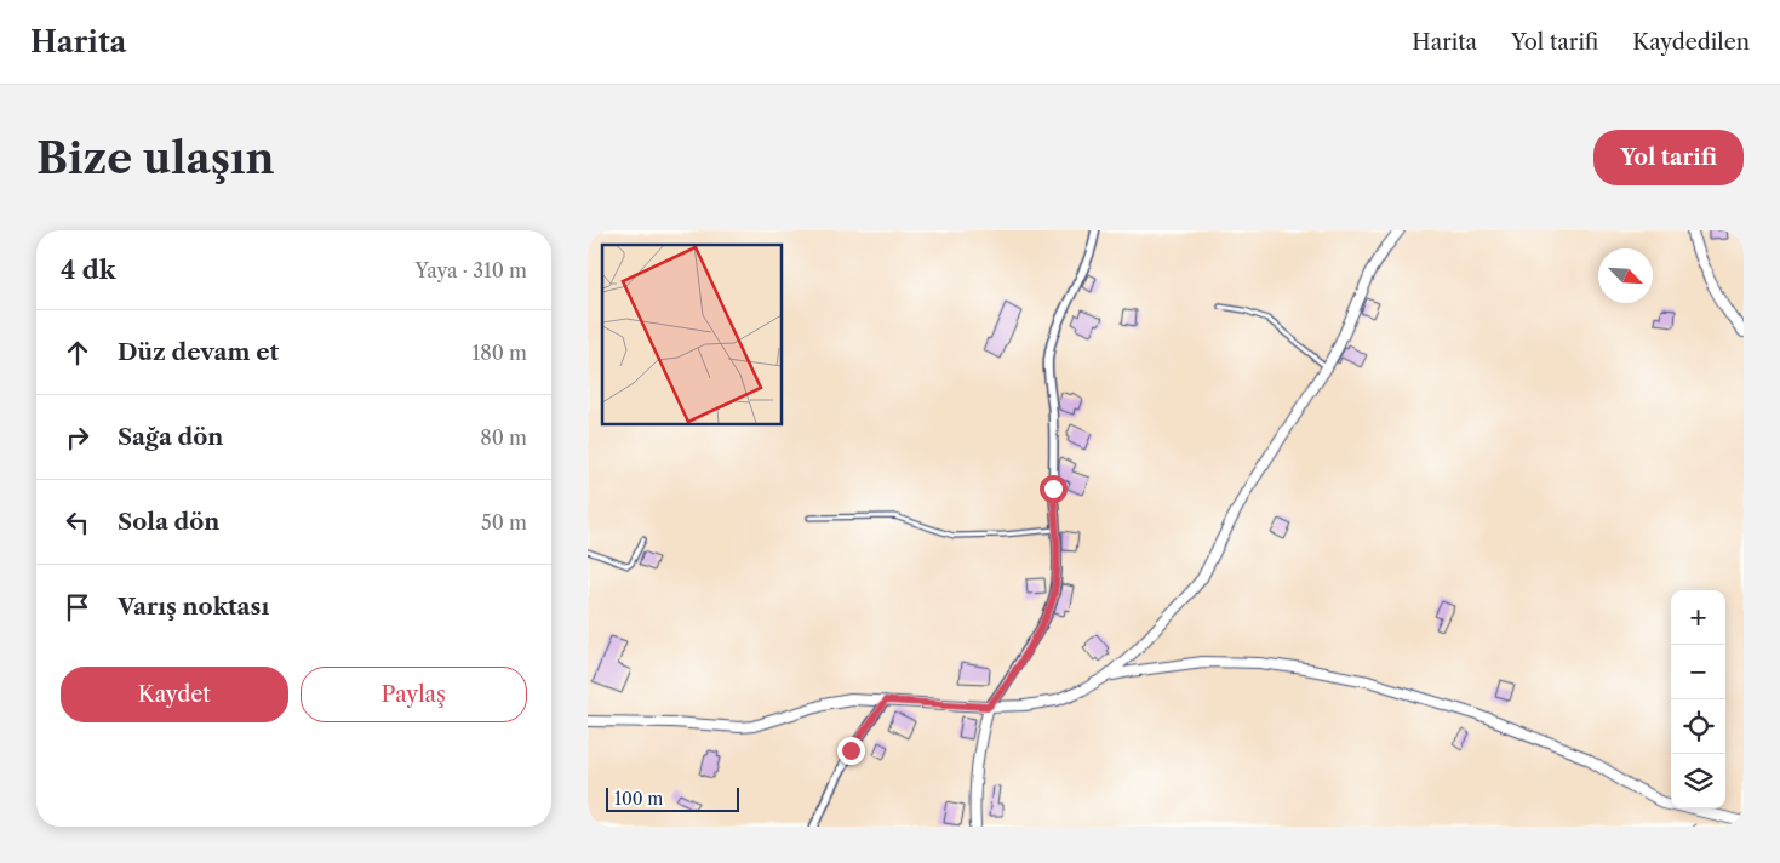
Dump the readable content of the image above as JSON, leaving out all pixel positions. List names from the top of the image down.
{
  "scale_bar": "100 m",
  "north": "bottom right",
  "page": {
    "header": "Harita",
    "nav": ["Harita", "Yol tarifi", "Kaydedilen"],
    "buttons": [
      "Yol tarifi",
      ["Kaydet", "Paylaş"]
    ],
    "title": "Bize ulaşın",
    "heading": ["4 dk", "Yaya · 310 m"],
    "list": [
      ["Düz devam et", "180 m"],
      ["Sağa dön", "80 m"],
      ["Sola dön", "50 m"],
      "Varış noktası"
    ],
    "map_buttons": ["+", "−"],
    "scale": "100 m"
  }
}
